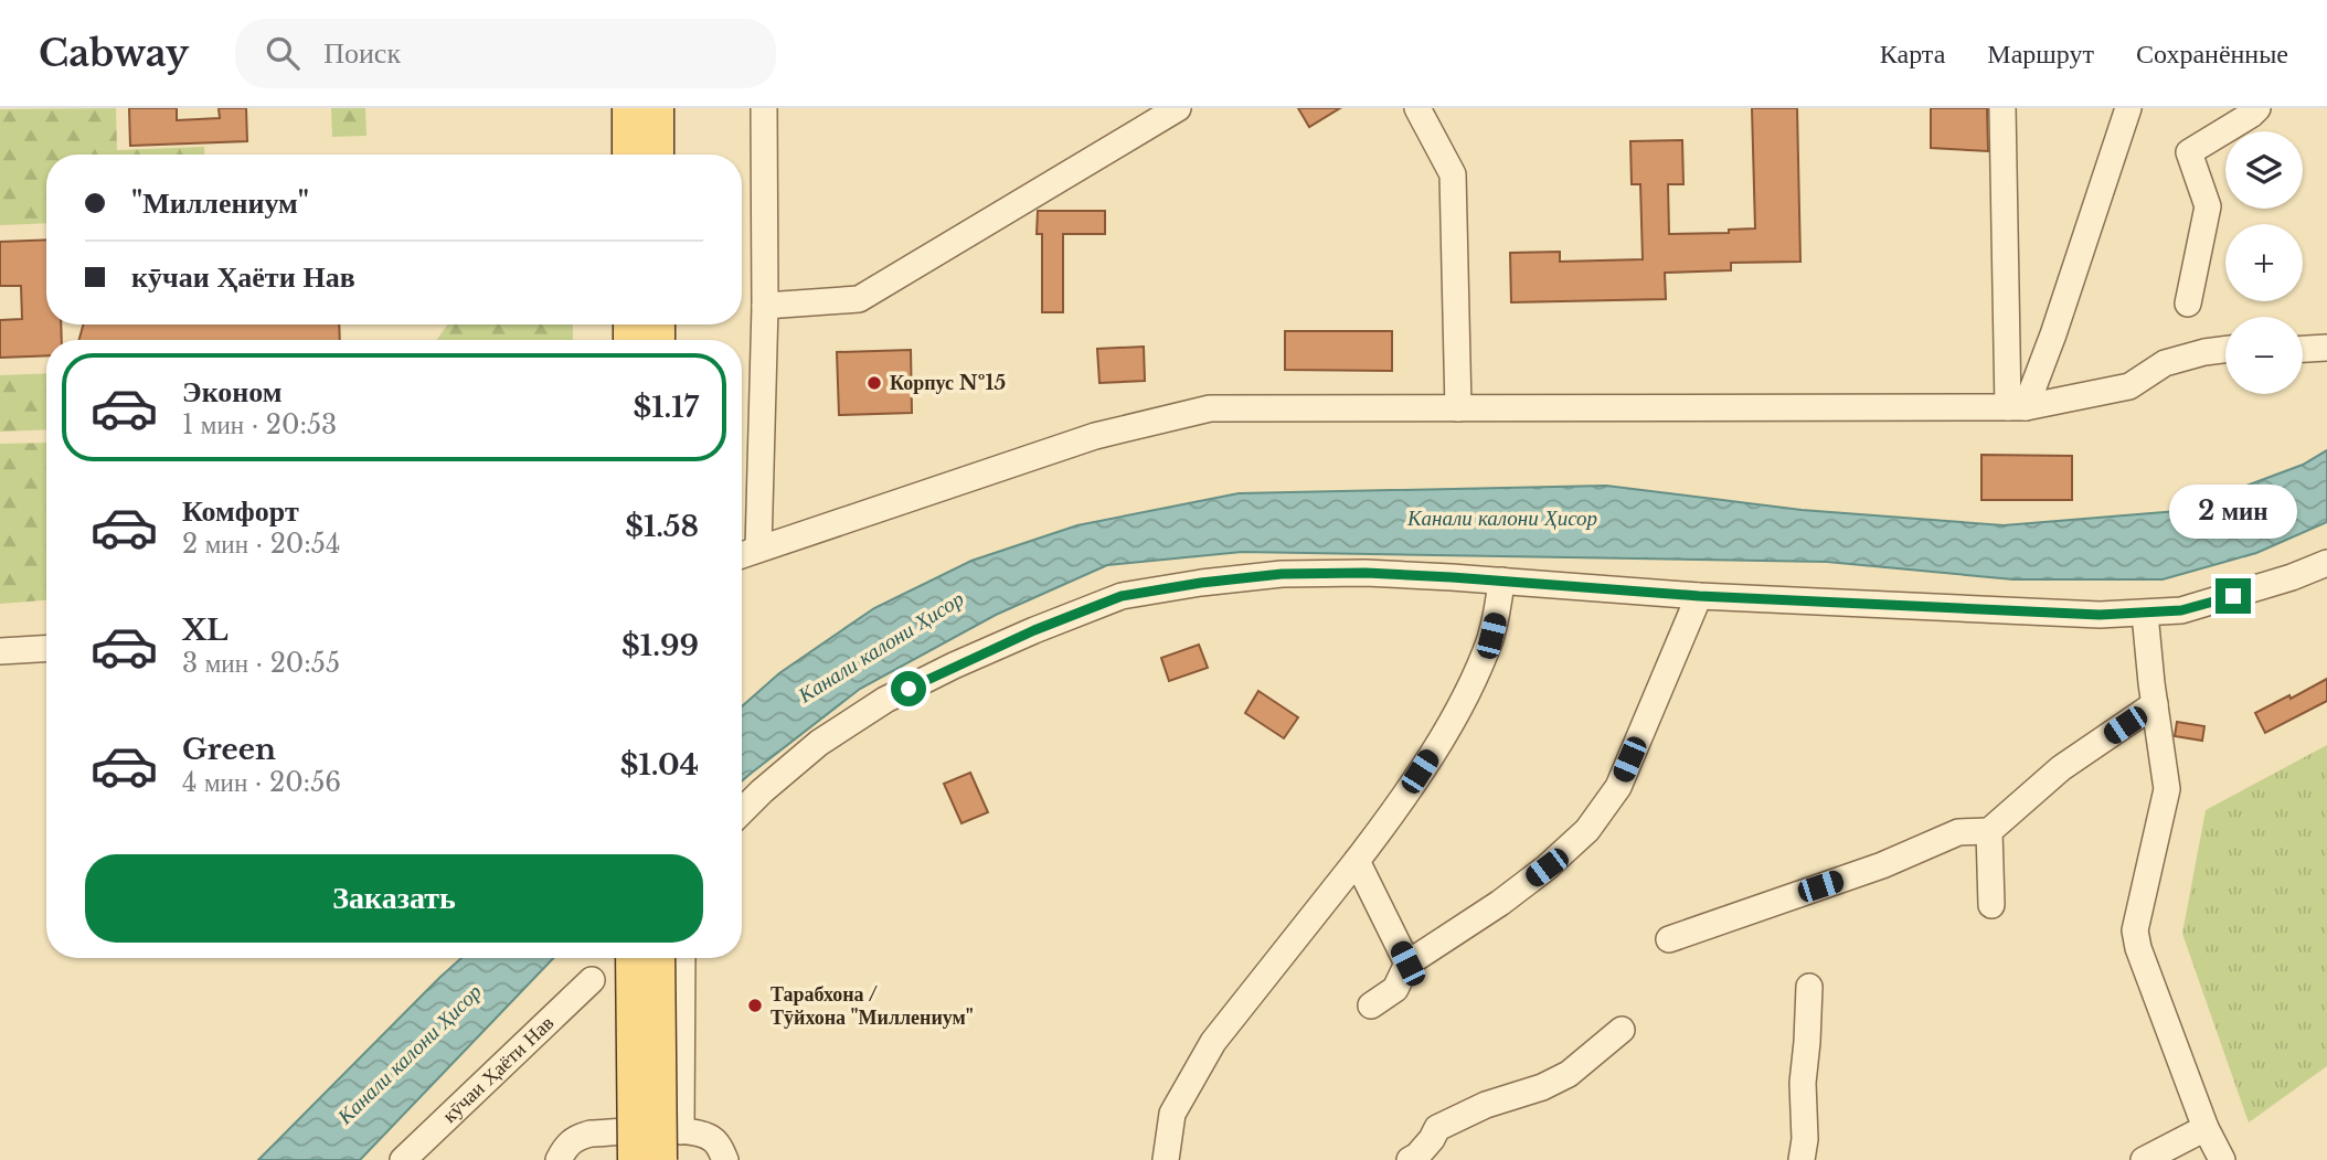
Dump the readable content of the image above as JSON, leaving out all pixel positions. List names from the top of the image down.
{
  "streets": {
    "street": ["кӯчаи Ҳаёти Нав"]
  },
  "water": ["Канали калони Ҳисор"],
  "places": ["Корпус №15", "Тарабхона / Тӯйхона \"Миллениум\""],
  "page": {
    "header": "Cabway",
    "search": "Поиск",
    "nav": ["Карта", "Маршрут", "Сохранённые"],
    "map_buttons": ["+", "−"],
    "banner": ["\"Миллениум\"", "кӯчаи Ҳаёти Нав"],
    "list": [
      {
        "name": "Эконом",
        "note": "1 мин · 20:53",
        "value": "$1.17"
      },
      {
        "name": "Комфорт",
        "note": "2 мин · 20:54",
        "value": "$1.58"
      },
      {
        "name": "XL",
        "note": "3 мин · 20:55",
        "value": "$1.99"
      },
      {
        "name": "Green",
        "note": "4 мин · 20:56",
        "value": "$1.04"
      }
    ],
    "bubble": "2 мин",
    "buttons": "Заказать"
  }
}
